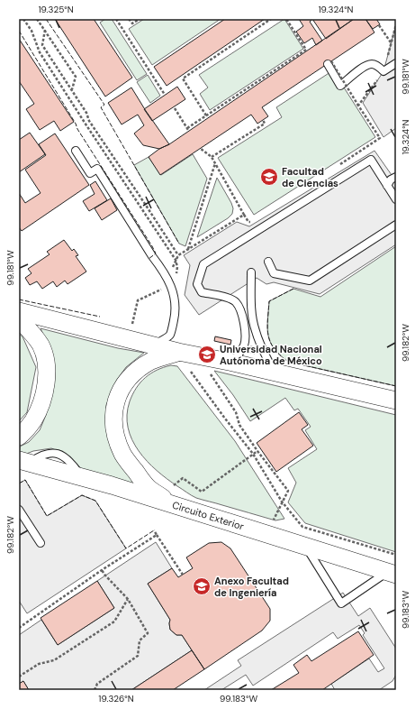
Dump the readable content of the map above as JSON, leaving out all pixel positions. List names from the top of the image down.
{
  "streets": {
    "street": ["Circuito Exterior"]
  },
  "places": {
    "school or university": ["Facultad de Ciencias", "Universidad Nacional Autónoma de México", "Anexo Facultad de Ingeniería"]
  },
  "coordinates": [
    "19.325°N",
    "19.324°N",
    "99.181°W",
    "99.182°W",
    "99.183°W",
    "19.326°N"
  ]
}
